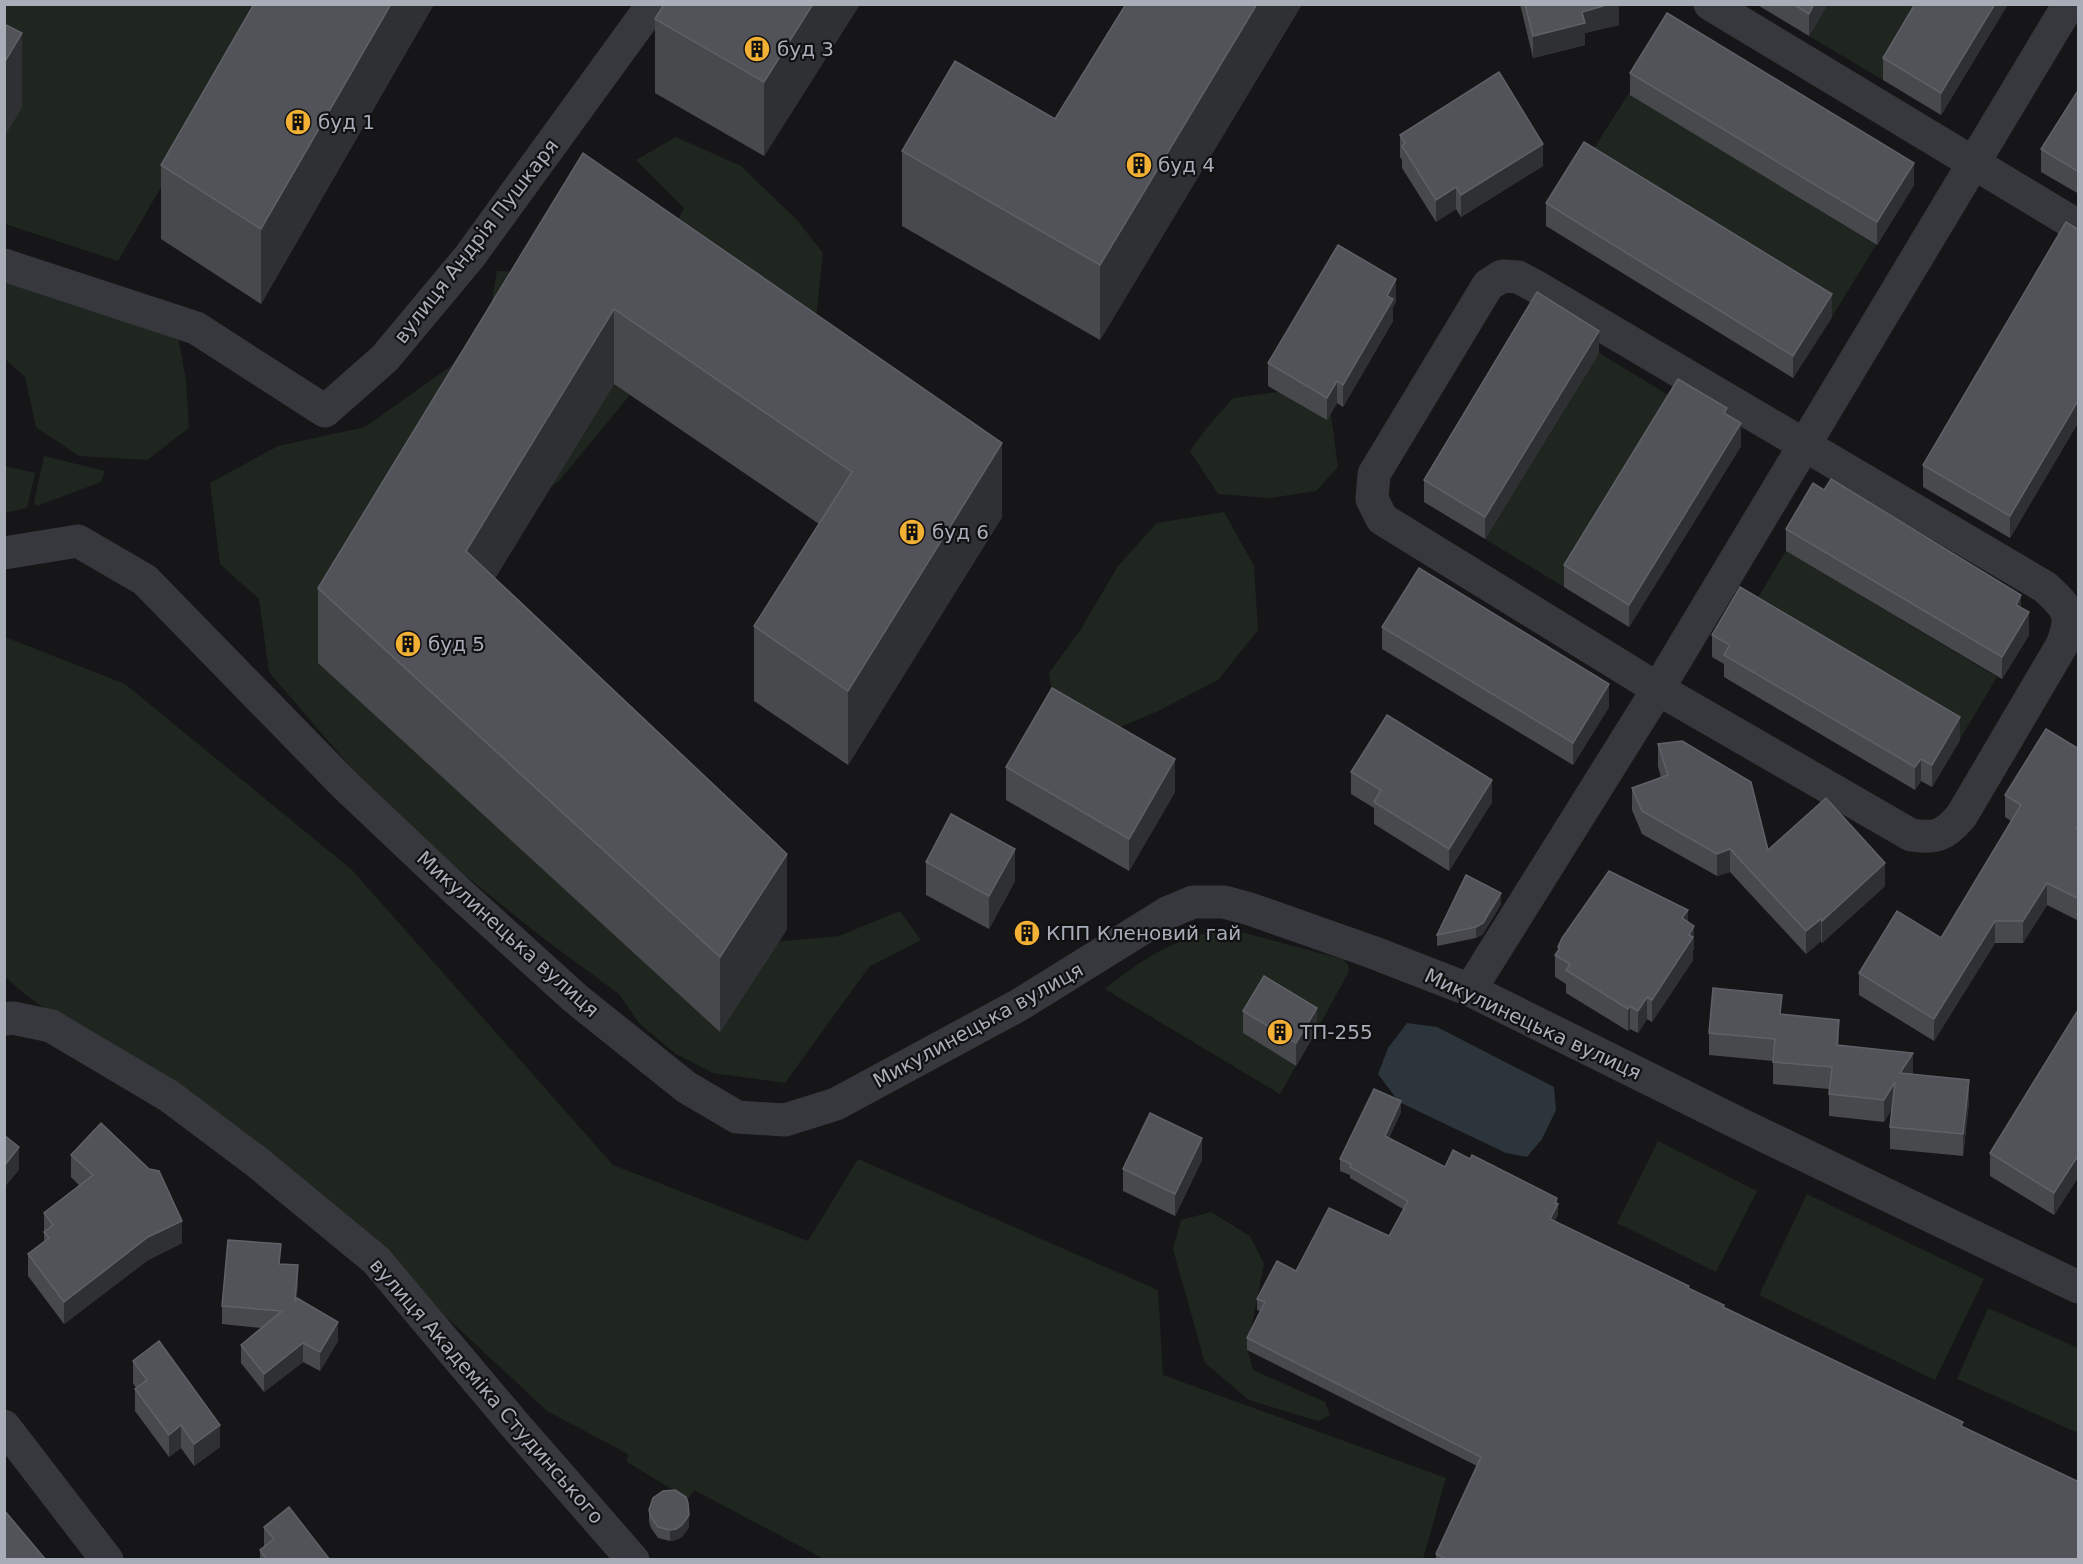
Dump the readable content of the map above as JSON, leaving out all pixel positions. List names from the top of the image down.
{
  "streets": {
    "street": ["вулиця Андрія Пушкаря", "Микулинецька вулиця", "вулиця Академіка Студинського"]
  },
  "places": {
    "building": [
      "буд 3",
      "буд 1",
      "буд 4",
      "буд 6",
      "буд 5",
      "КПП Кленовий гай",
      "ТП-255"
    ]
  }
}
